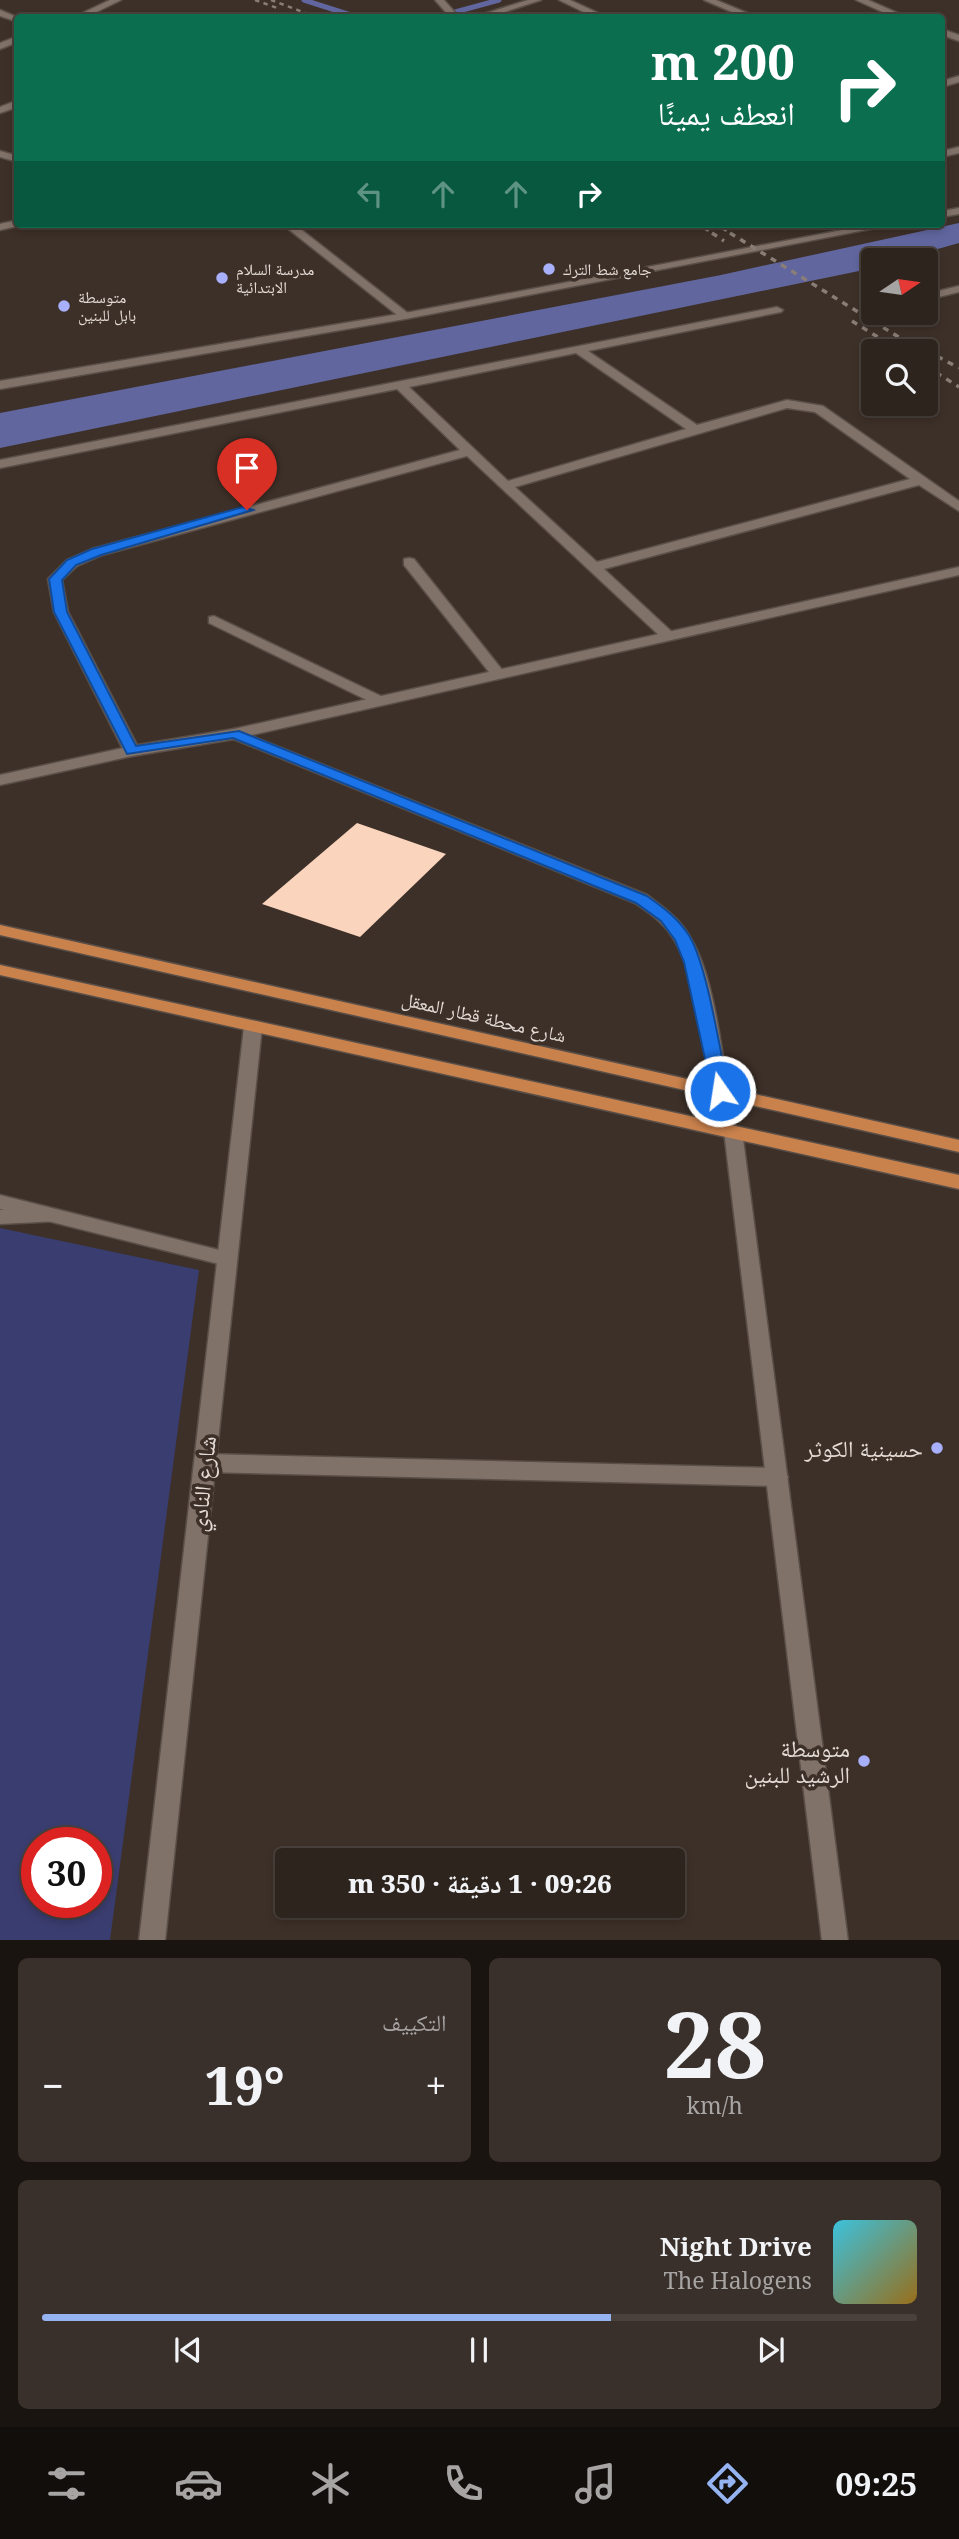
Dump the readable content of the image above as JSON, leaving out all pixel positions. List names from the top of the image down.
{
  "streets": {
    "main road": ["شارع محطة قطار المعقل"],
    "street": ["شارع النادي"]
  },
  "places": [
    "جامع شط الترك",
    "مدرسة السلام الابتدائية",
    "متوسطة بابل للبنين",
    "حسينية الكوثر",
    "متوسطة الرشيد للبنين"
  ],
  "north": "right",
  "page": {
    "turn": ["200 m", "انعطف يمينًا"],
    "limit": "30",
    "trip": "09:26 · 1 دقيقة · 350 m",
    "tile": [
      ["28", "km/h"],
      "التكييف"
    ],
    "heat": ["−", "19°", "+"],
    "song": ["Night Drive", "The Halogens"],
    "tabs": "09:25"
  }
}
